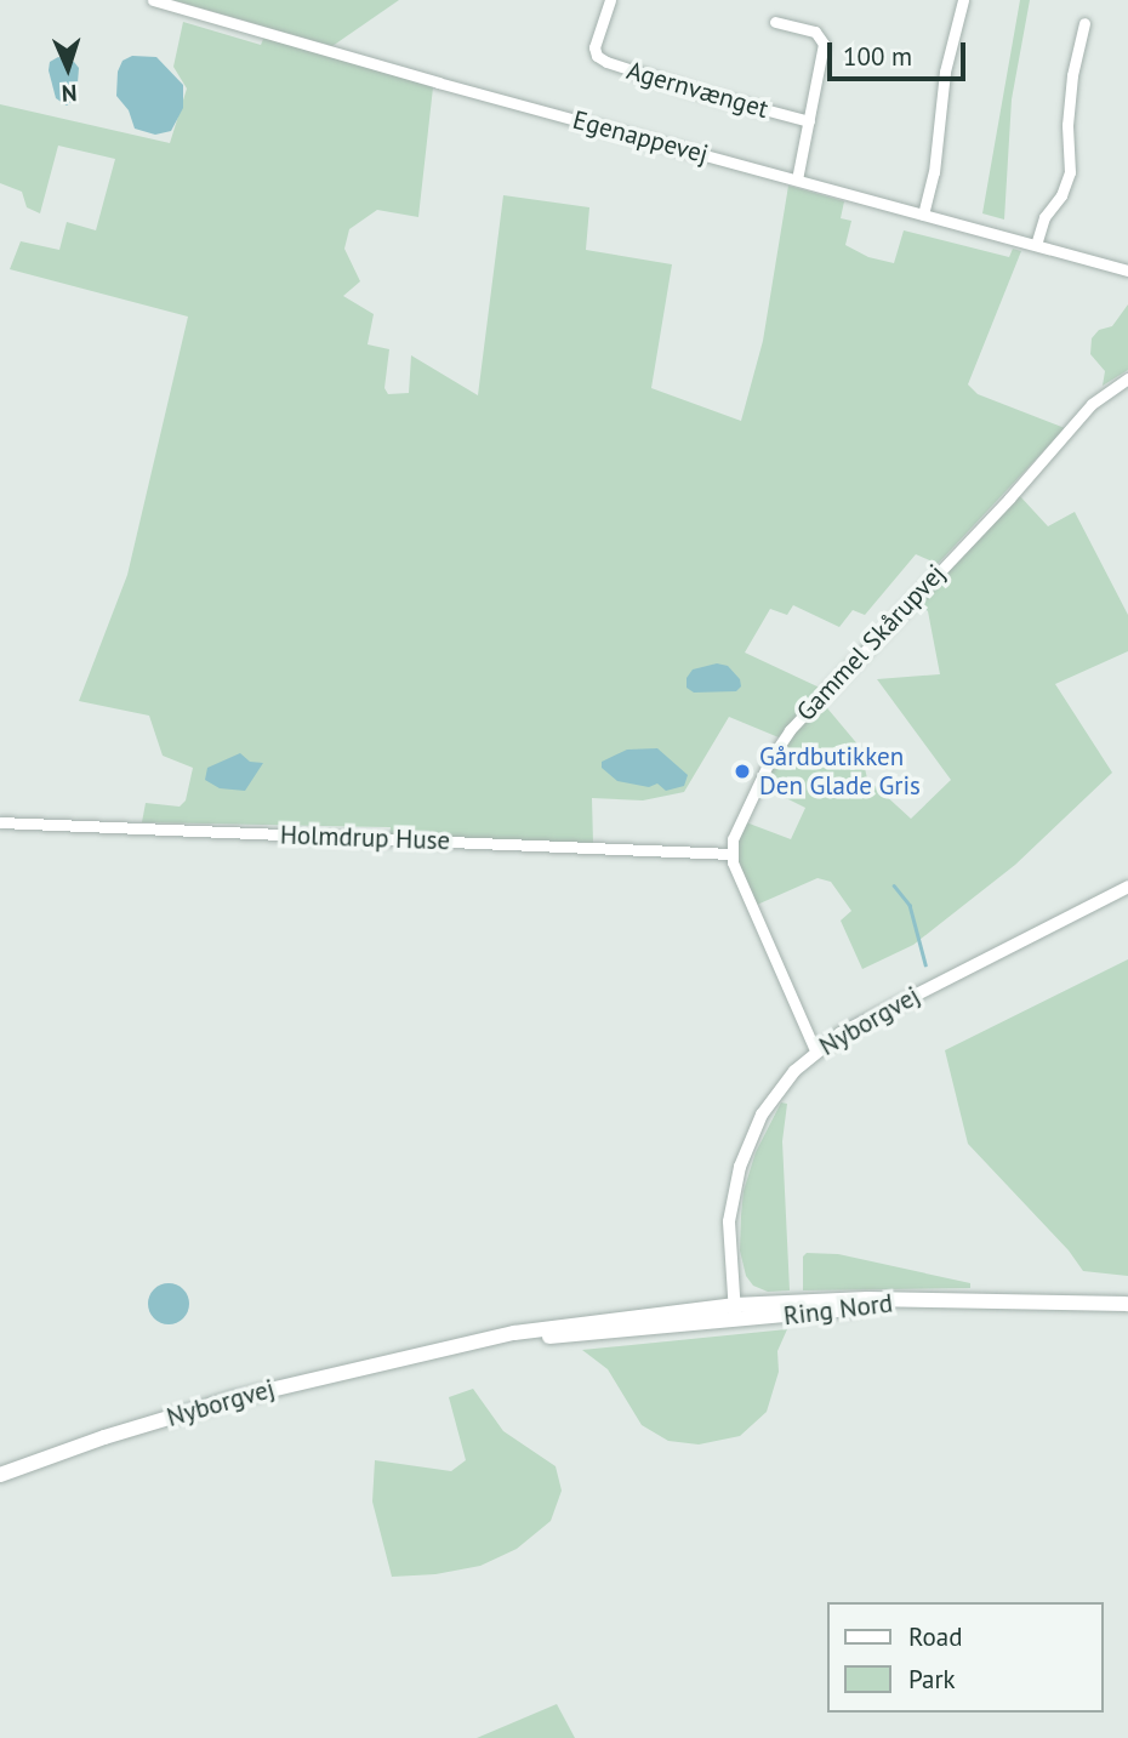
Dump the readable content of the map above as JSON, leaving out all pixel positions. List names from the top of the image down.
{
  "streets": {
    "main road": ["Nyborgvej", "Ring Nord"],
    "street": [
      "Agernvænget",
      "Egenappevej",
      "Gammel Skårupvej",
      "Holmdrup Huse"
    ]
  },
  "crossings": [
    ["Gammel Skårupvej", "Holmdrup Huse"],
    ["Nyborgvej", "Ring Nord"]
  ],
  "places": ["Gårdbutikken Den Glade Gris"],
  "legend": ["Road", "Park"],
  "scale_bar": "100 m",
  "north": "bottom"
}
